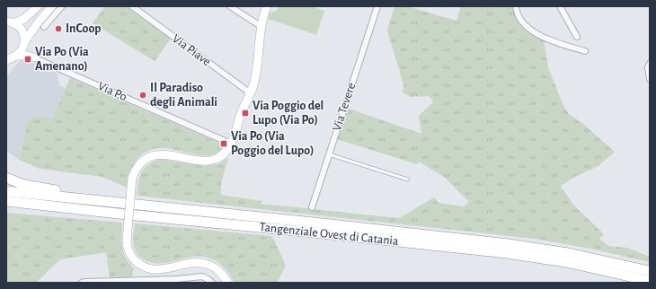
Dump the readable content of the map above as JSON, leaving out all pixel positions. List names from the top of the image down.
{
  "streets": {
    "highway": ["Tangenziale Ovest di Catania"],
    "street": ["Via Piave", "Via Po", "Via Tevere"]
  },
  "places": {
    "other": ["InCoop", "Il Paradiso degli Animali"],
    "transit": ["Via Po (Via Amenano)", "Via Poggio del Lupo (Via Po)", "Via Po (Via Poggio del Lupo)"]
  }
}
